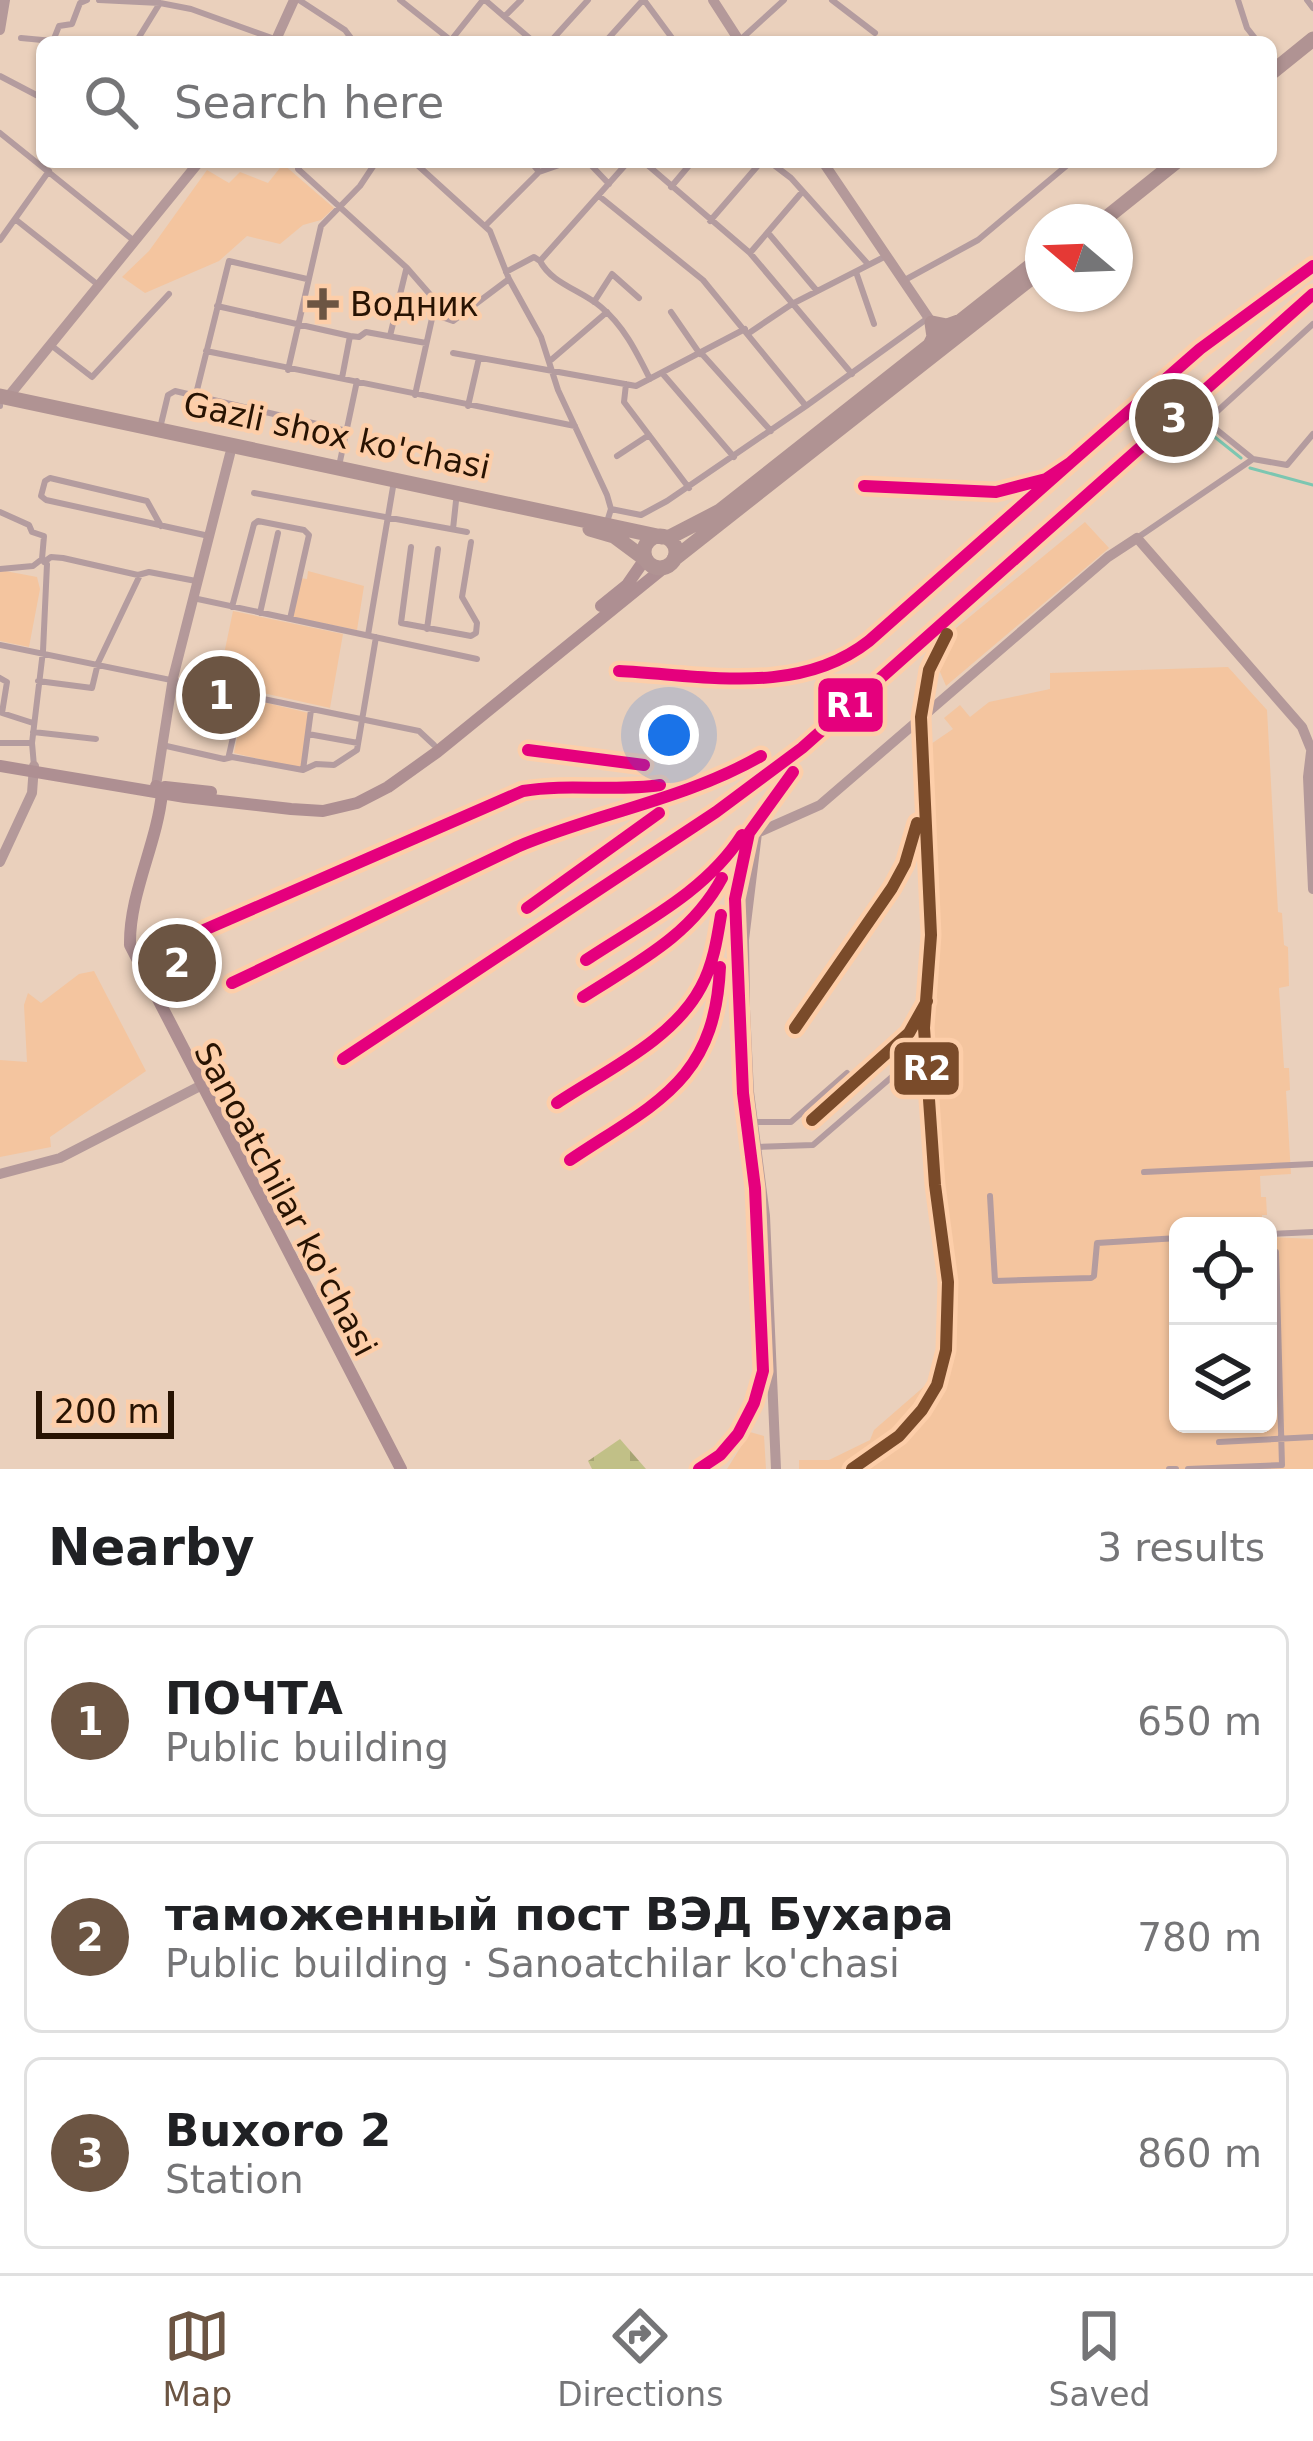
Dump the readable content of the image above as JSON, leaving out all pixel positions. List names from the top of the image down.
{
  "streets": {
    "highway": ["Gazli shox ko'chasi"],
    "main road": ["Sanoatchilar ko'chasi"]
  },
  "places": {
    "health": ["Водник"]
  },
  "lines": ["transit line R1", "transit line R2"],
  "scale_bar": "200 m",
  "north": "left",
  "page": {
    "search": "Search here",
    "pins": ["3", "1", "2"],
    "scale": "200 m",
    "heading": ["Nearby", "3 results"],
    "list": [
      {
        "mark": "1",
        "name": "ПОЧТА",
        "note": "Public building",
        "value": "650 m"
      },
      {
        "mark": "2",
        "name": "таможенный пост ВЭД Бухара",
        "note": "Public building · Sanoatchilar ko'chasi",
        "value": "780 m"
      },
      {
        "mark": "3",
        "name": "Buxoro 2",
        "note": "Station",
        "value": "860 m"
      }
    ],
    "nav": ["Map", "Directions", "Saved"]
  }
}
